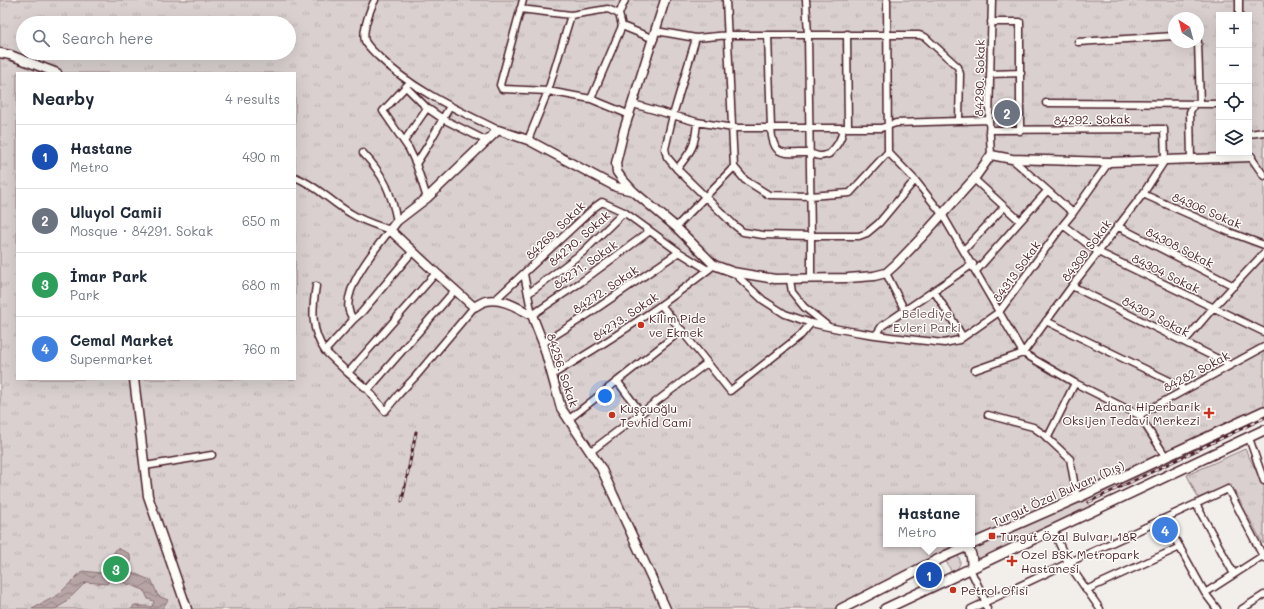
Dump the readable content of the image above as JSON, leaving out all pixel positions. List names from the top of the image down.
{
  "streets": {
    "main road": ["Turgut Özal Bulvarı (Dış)"],
    "street": [
      "84290. Sokak",
      "84292. Sokak",
      "84306 Sokak",
      "84269. Sokak",
      "84270. Sokak",
      "84308 Sokak",
      "84309 Sokak",
      "84271. Sokak",
      "84313 Sokak",
      "84304 Sokak",
      "84272. Sokak",
      "84273. Sokak",
      "84307 Sokak",
      "84256. Sokak",
      "84282 Sokak"
    ]
  },
  "crossings": [
    ["84290. Sokak", "84292. Sokak"],
    ["84292. Sokak", "84309 Sokak"],
    ["84306 Sokak", "84309 Sokak"],
    ["84269. Sokak", "84270. Sokak"],
    ["84269. Sokak", "84271. Sokak"],
    ["84269. Sokak", "84272. Sokak"],
    ["84269. Sokak", "84273. Sokak"],
    ["84308 Sokak", "84309 Sokak"],
    ["84309 Sokak", "84304 Sokak"],
    ["84309 Sokak", "84307 Sokak"],
    ["84271. Sokak", "84256. Sokak"],
    ["84313 Sokak", "84304 Sokak"],
    ["84272. Sokak", "84256. Sokak"],
    ["84273. Sokak", "84256. Sokak"],
    ["84307 Sokak", "84282 Sokak"]
  ],
  "parks": ["Belediye Evleri Parki"],
  "places": {
    "other": ["Kilim Pide ve Ekmek", "Kuşçuoğlu Tevhid Cami", "Petrol Ofisi"],
    "health": ["Adana Hiperbarik Oksijen Tedavi Merkezi", "Ozel BSK Metropark Hastanesi"],
    "transit": ["Turgut Özal Bulvarı 18R"]
  },
  "north": "top left",
  "page": {
    "map_buttons": ["+", "−"],
    "search": "Search here",
    "heading": ["Nearby", "4 results"],
    "pins": [
      "2",
      "4",
      "3",
      "1"
    ],
    "list": [
      {
        "mark": "1",
        "name": "Hastane",
        "note": "Metro",
        "value": "490 m"
      },
      {
        "mark": "2",
        "name": "Uluyol Camii",
        "note": "Mosque · 84291. Sokak",
        "value": "650 m"
      },
      {
        "mark": "3",
        "name": "İmar Park",
        "note": "Park",
        "value": "680 m"
      },
      {
        "mark": "4",
        "name": "Cemal Market",
        "note": "Supermarket",
        "value": "760 m"
      }
    ],
    "popup": ["Hastane", "Metro"]
  }
}
